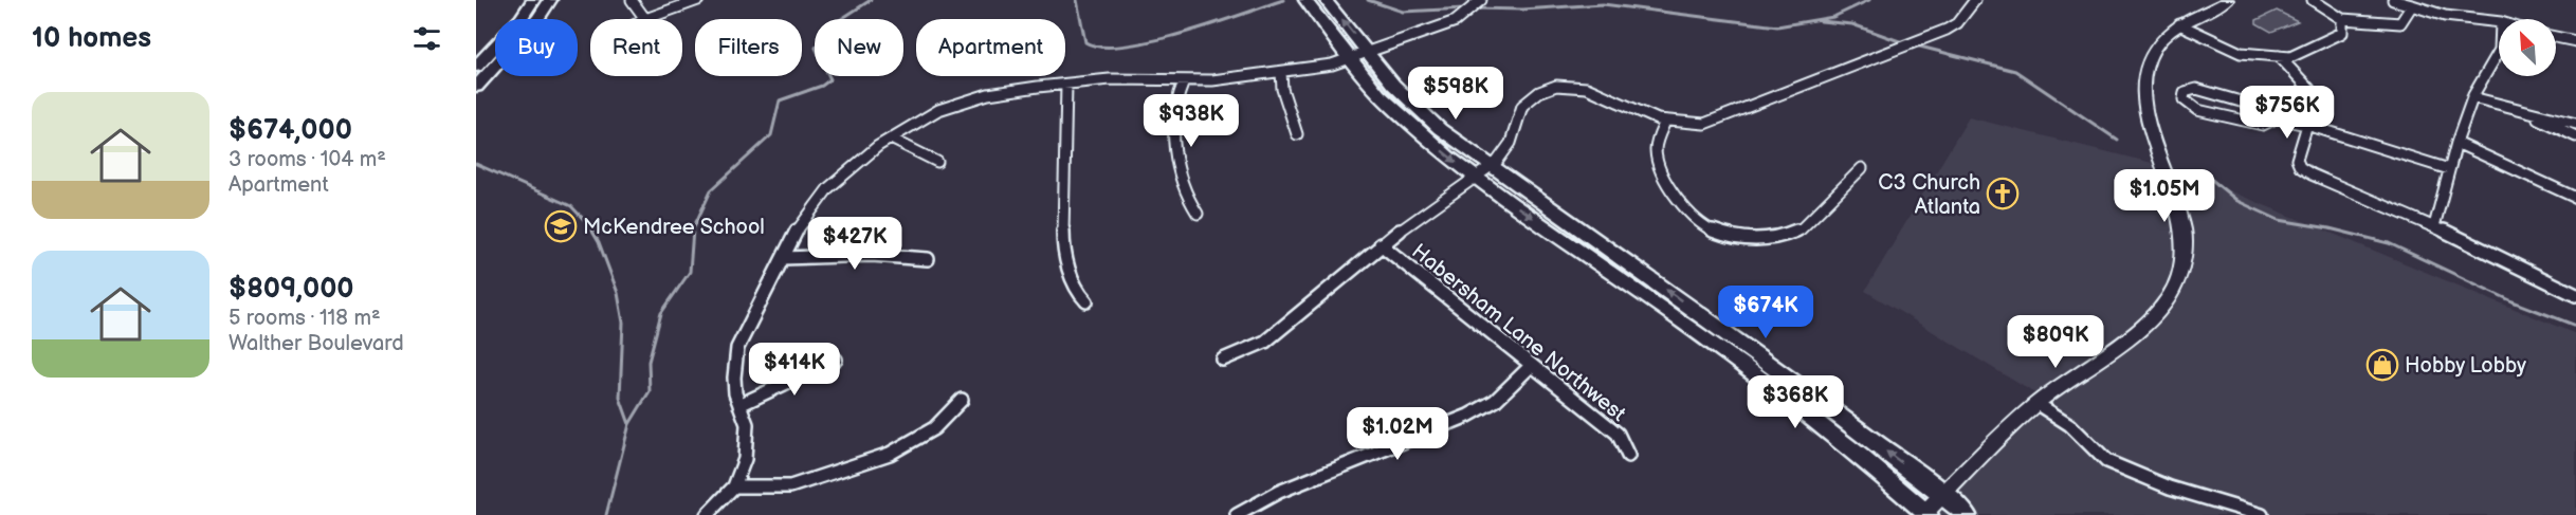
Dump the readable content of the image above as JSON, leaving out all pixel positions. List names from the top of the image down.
{
  "streets": {
    "street": ["Habersham Lane Northwest"]
  },
  "places": {
    "church": ["C3 Church Atlanta"],
    "school or university": ["McKendree School"],
    "shop": ["Hobby Lobby"]
  },
  "north": "top left",
  "page": {
    "heading": "10 homes",
    "chip": [
      "Buy",
      "Rent",
      "Filters",
      "New",
      "Apartment"
    ],
    "price": [
      "$598K",
      "$756K",
      "$938K",
      "$1.05M",
      "$427K",
      "$674K",
      "$809K",
      "$414K",
      "$368K",
      "$1.02M"
    ],
    "list": [
      {
        "name": "$674,000",
        "note": "3 rooms · 104 m² · Apartment"
      },
      {
        "name": "$809,000",
        "note": "5 rooms · 118 m² · Walther Boulevard"
      }
    ]
  }
}
